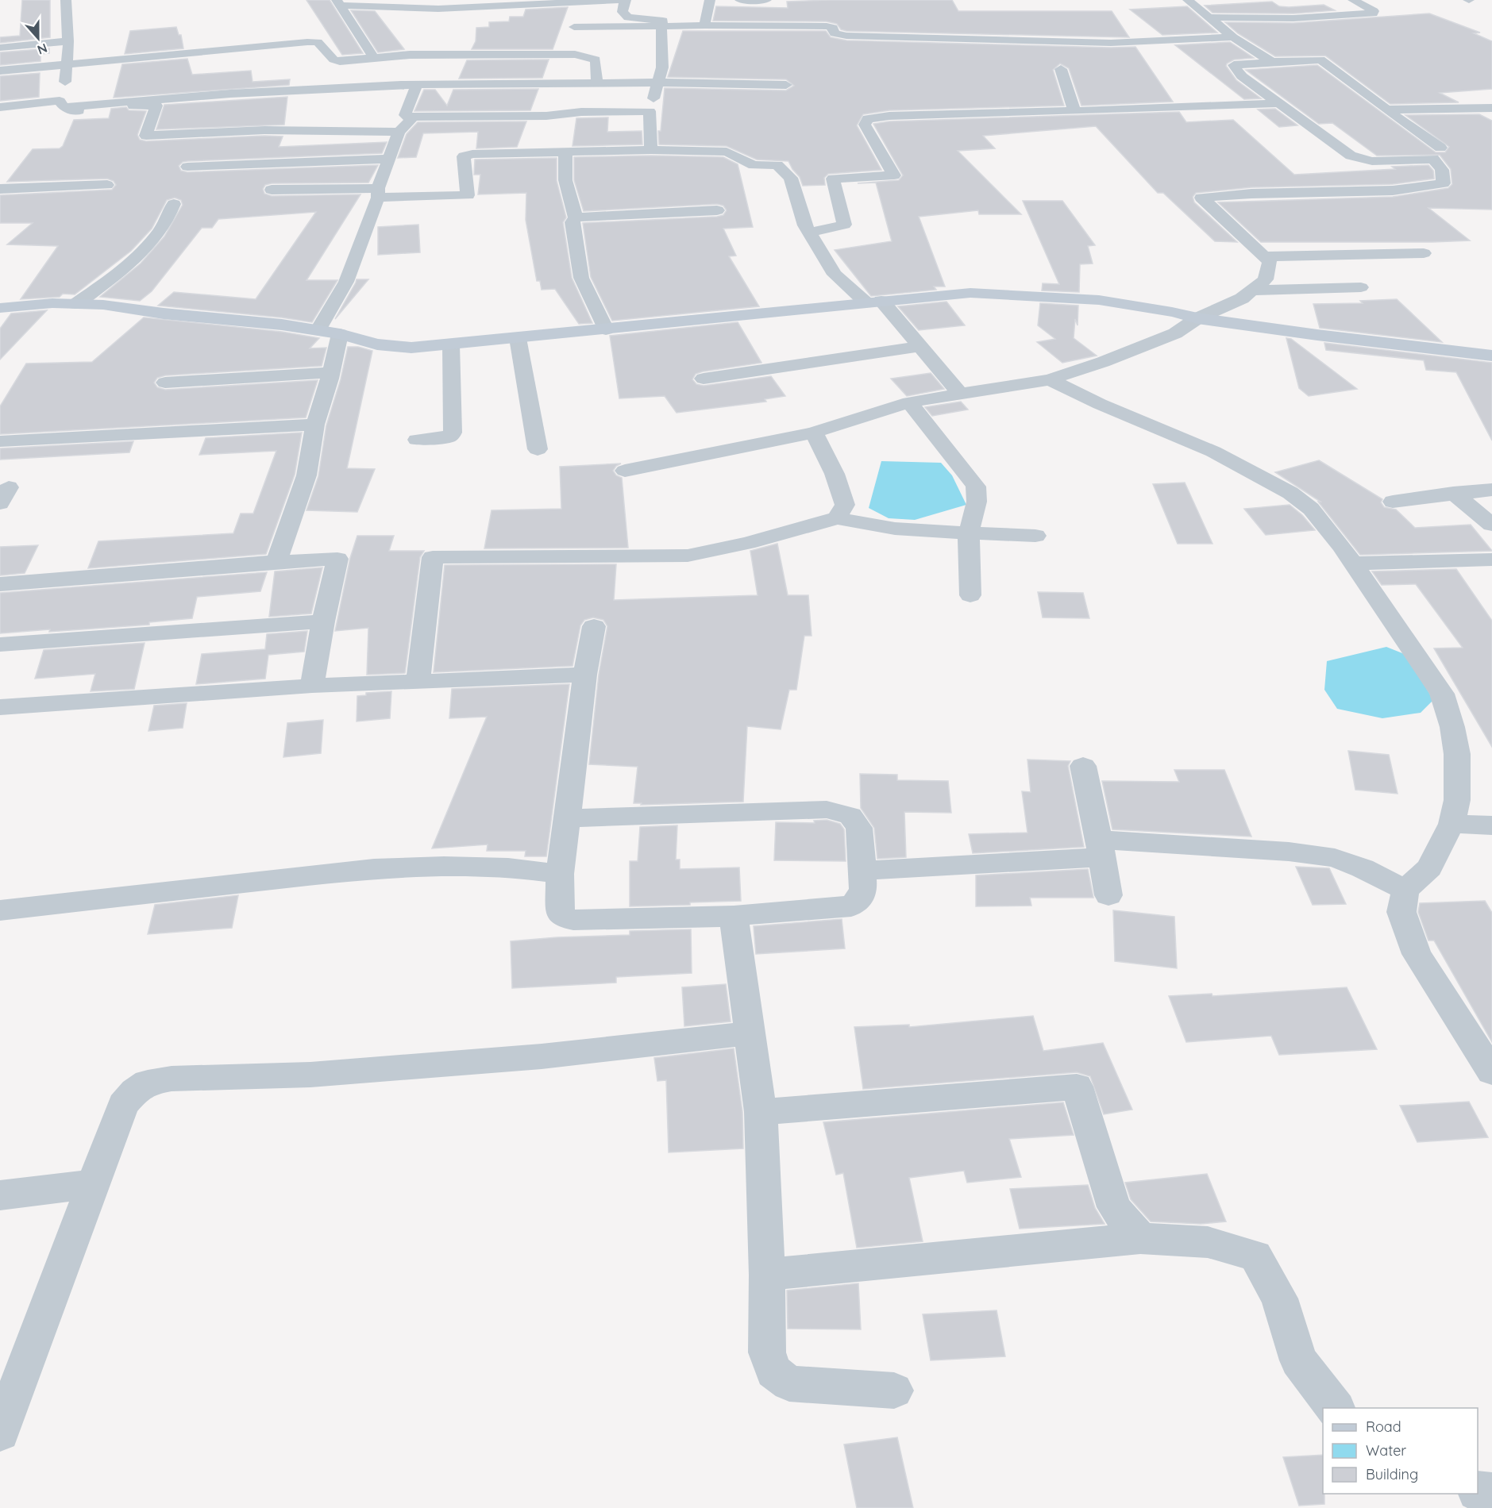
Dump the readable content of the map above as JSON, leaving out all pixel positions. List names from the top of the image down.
{
  "legend": ["Road", "Water", "Building"],
  "north": "bottom"
}
